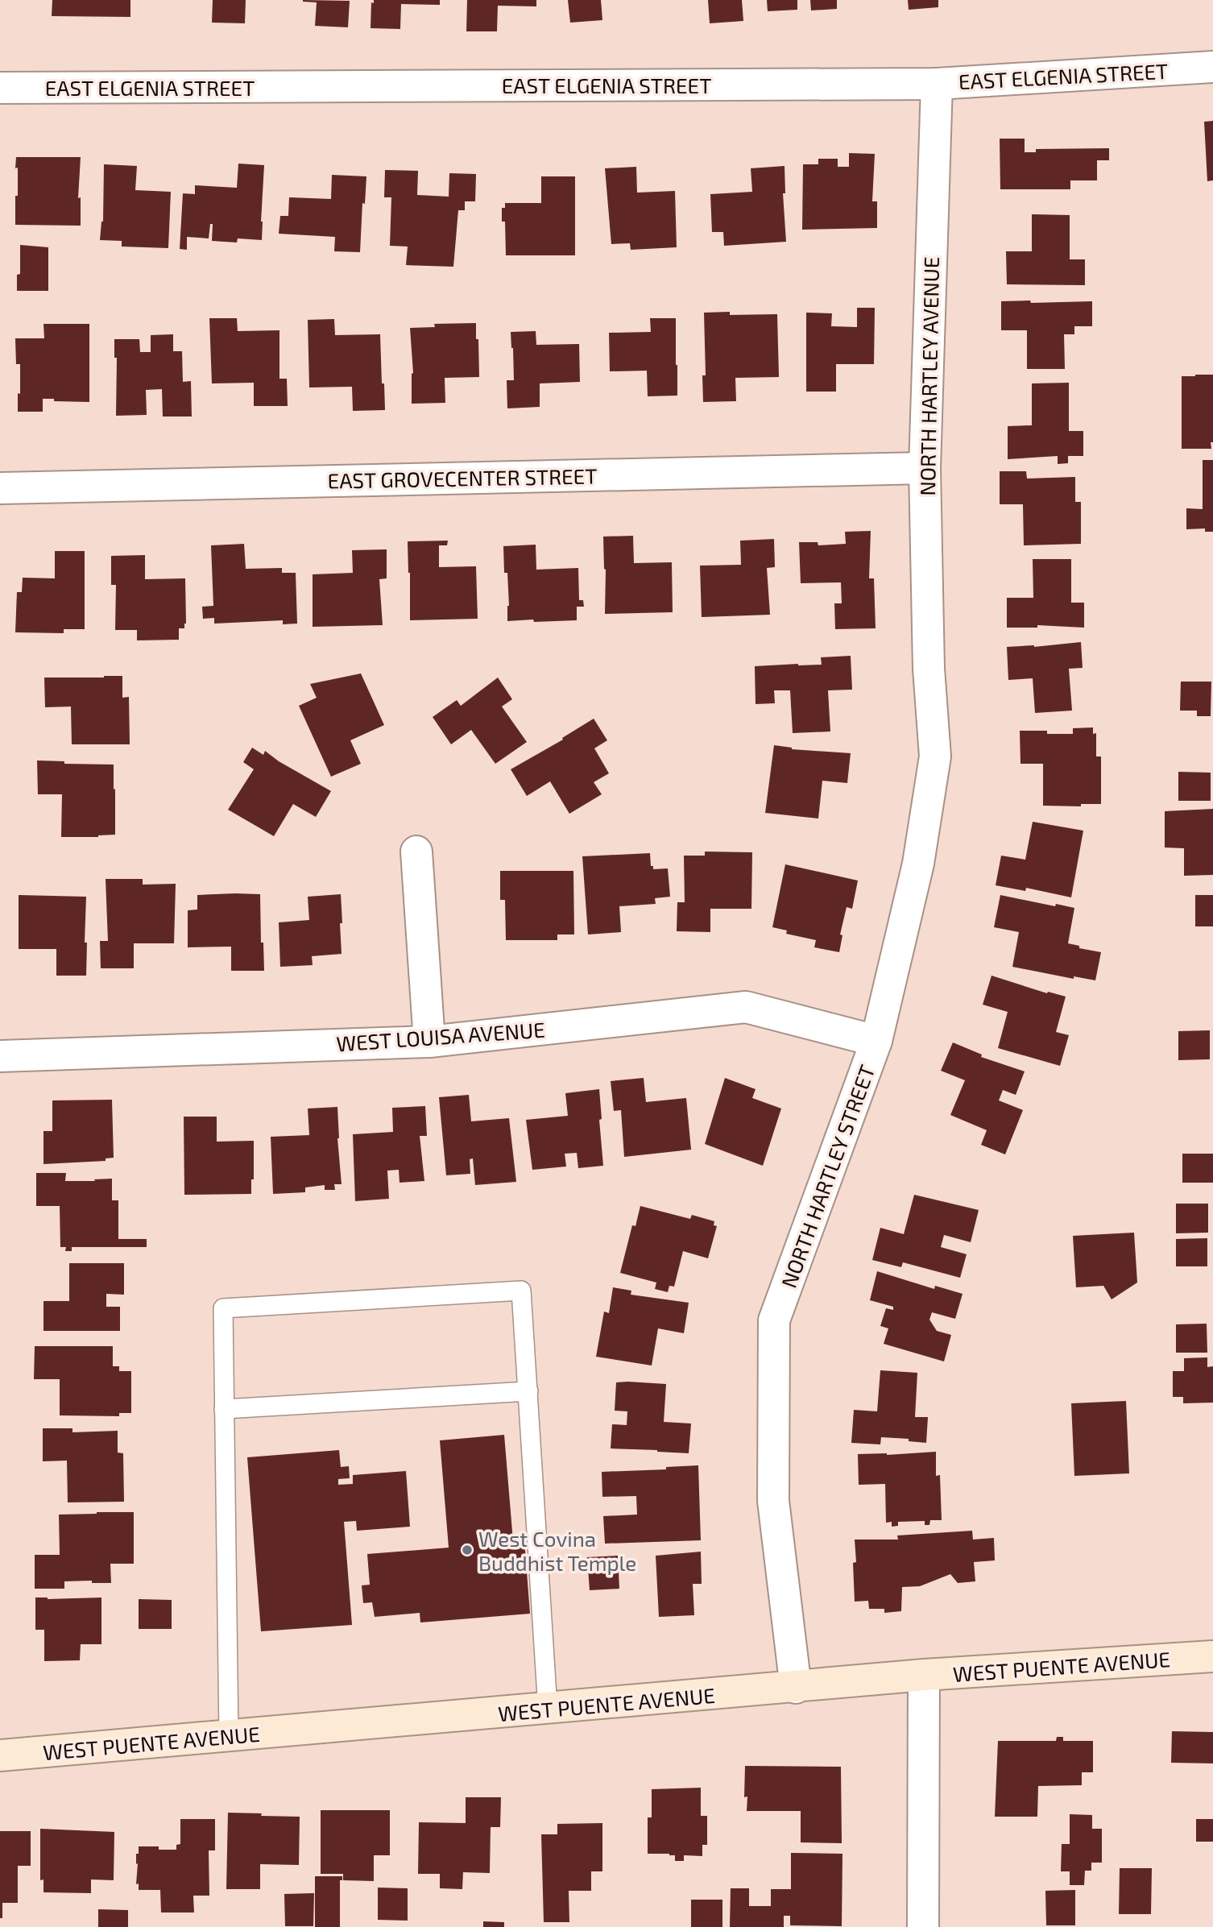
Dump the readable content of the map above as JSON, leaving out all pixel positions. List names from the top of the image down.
{
  "streets": {
    "main road": ["WEST PUENTE AVENUE"],
    "street": [
      "EAST ELGENIA STREET",
      "NORTH HARTLEY AVENUE",
      "EAST GROVECENTER STREET",
      "WEST LOUISA AVENUE",
      "NORTH HARTLEY STREET"
    ]
  },
  "crossings": [
    ["EAST ELGENIA STREET", "NORTH HARTLEY AVENUE"],
    ["NORTH HARTLEY AVENUE", "EAST GROVECENTER STREET"],
    ["NORTH HARTLEY AVENUE", "NORTH HARTLEY STREET"],
    ["WEST LOUISA AVENUE", "NORTH HARTLEY STREET"],
    ["NORTH HARTLEY STREET", "WEST PUENTE AVENUE"]
  ],
  "places": ["West Covina Buddhist Temple"]
}
